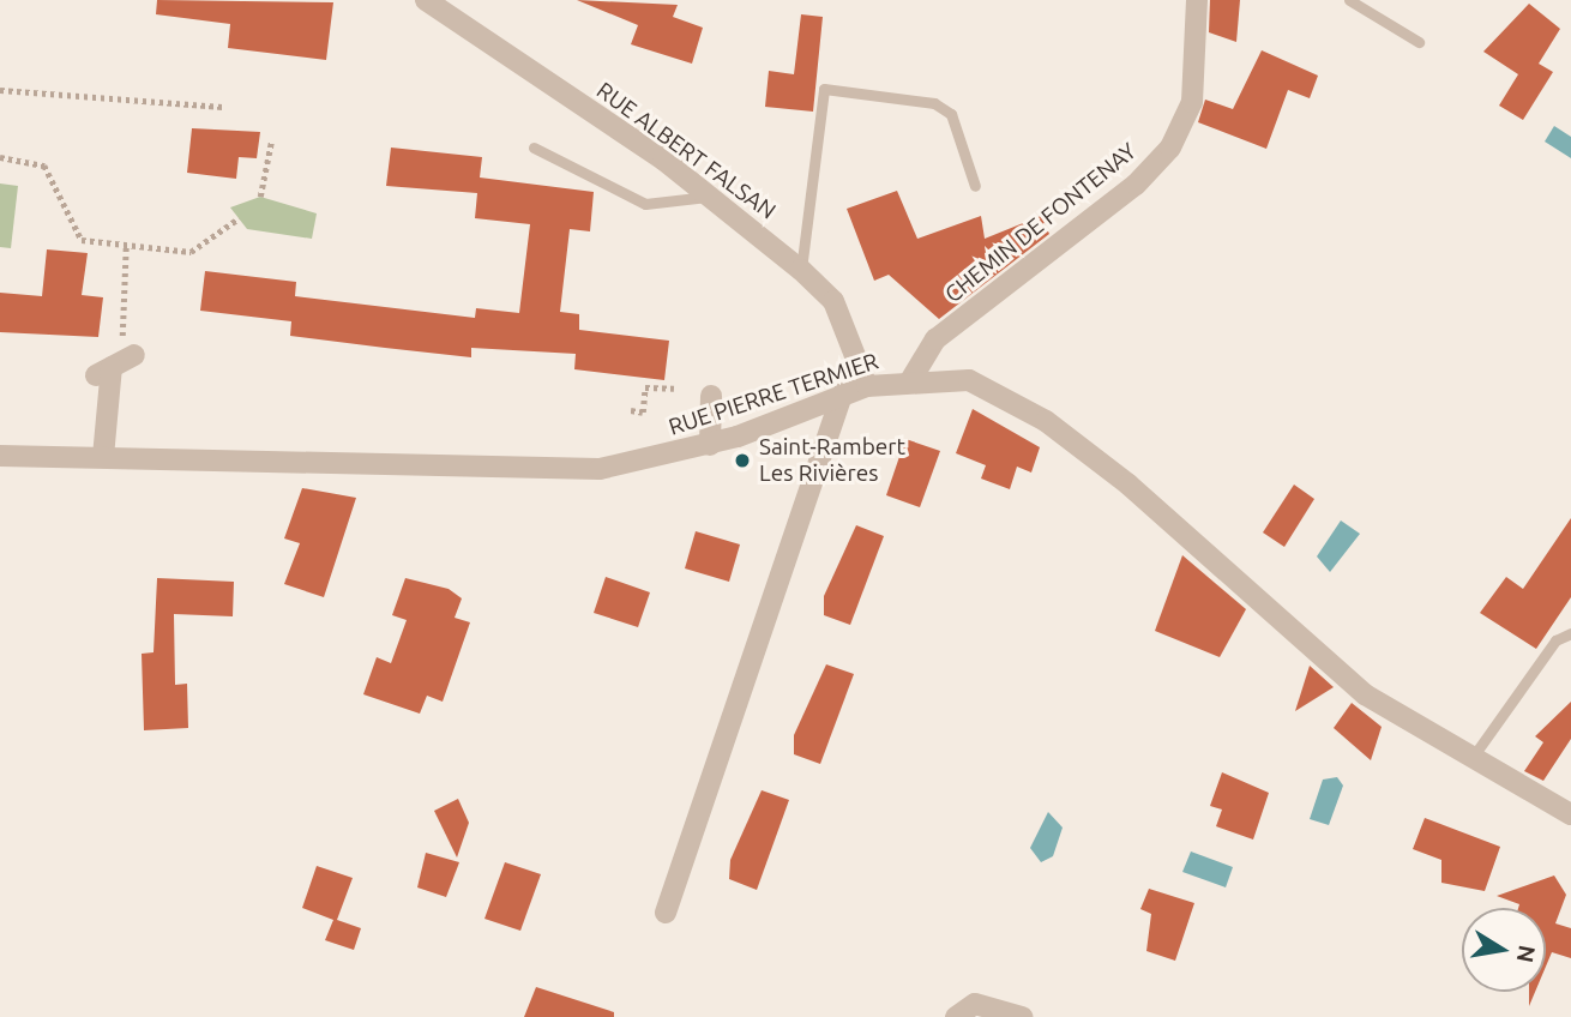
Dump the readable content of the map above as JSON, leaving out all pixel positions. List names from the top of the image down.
{
  "streets": {
    "street": ["RUE ALBERT FALSAN", "CHEMIN DE FONTENAY", "RUE PIERRE TERMIER"]
  },
  "crossings": [
    ["RUE ALBERT FALSAN", "RUE PIERRE TERMIER"],
    ["CHEMIN DE FONTENAY", "RUE PIERRE TERMIER"]
  ],
  "places": ["Saint-Rambert Les Rivières"],
  "north": "right"
}
